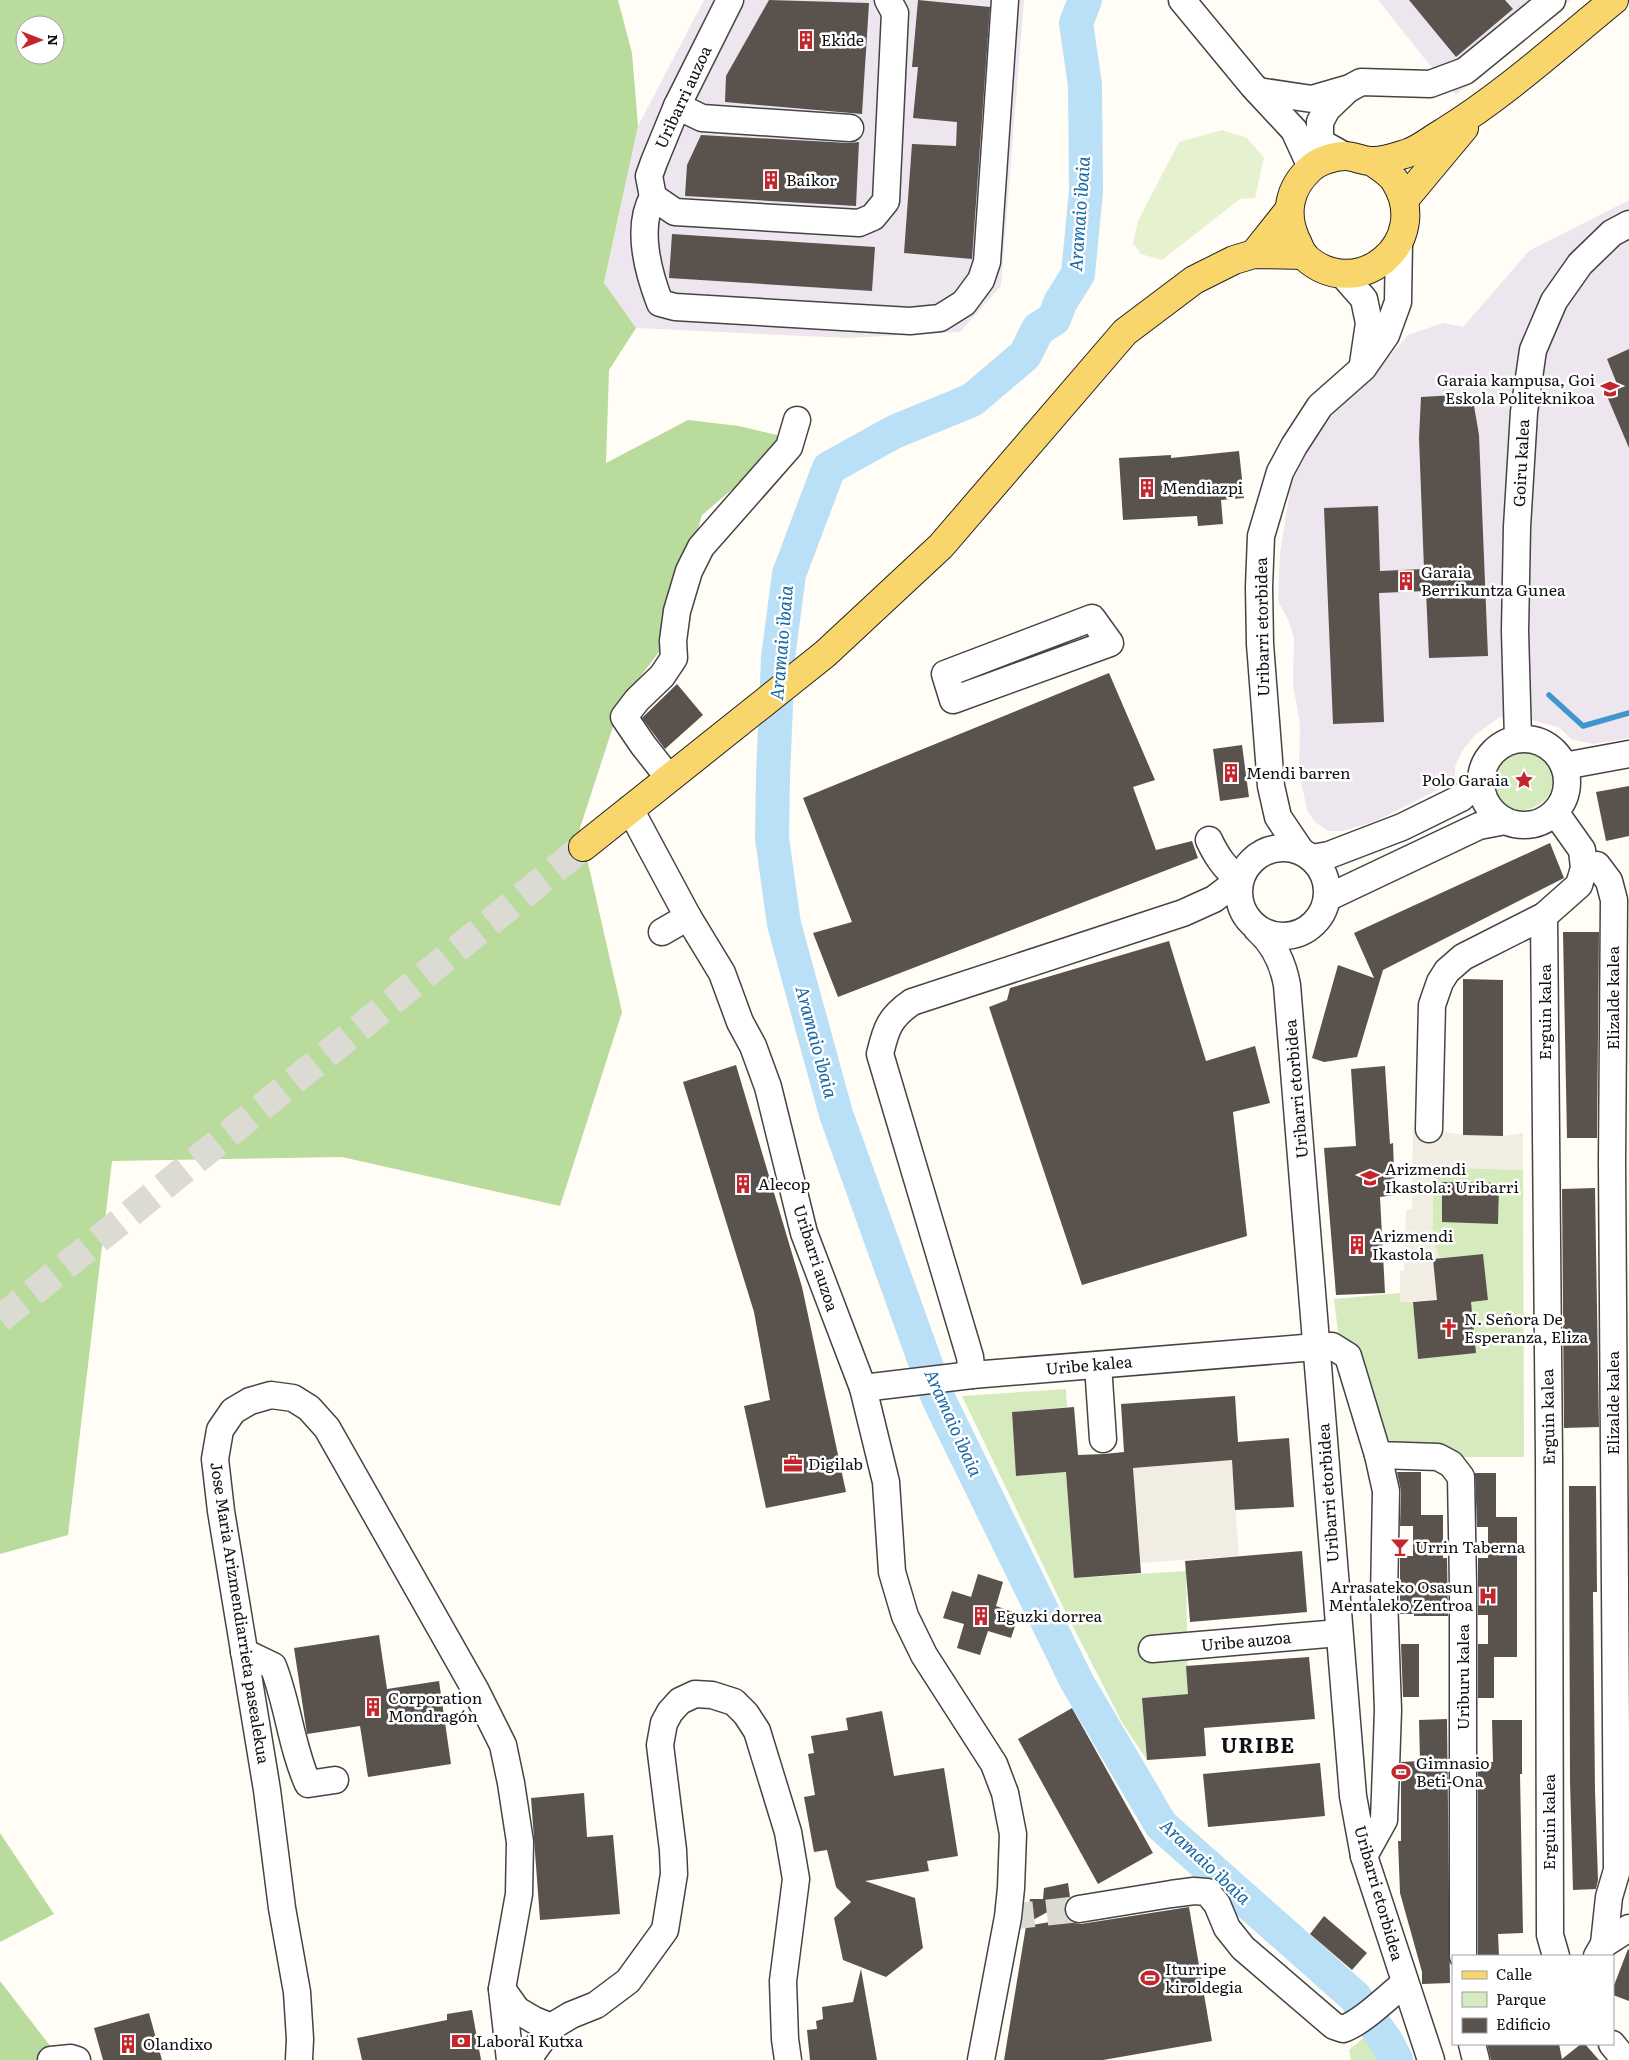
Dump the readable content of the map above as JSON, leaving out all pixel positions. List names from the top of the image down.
{
  "streets": {
    "street": [
      "Uribarri auzoa",
      "Goiru kalea",
      "Uribarri etorbidea",
      "Elizalde kalea",
      "Erguin kalea",
      "Uribe kalea",
      "Jose Maria Arizmendiarrieta pasealekua",
      "Uribe auzoa",
      "Uriburu kalea"
    ]
  },
  "crossings": [
    ["Uribarri auzoa", "Uribe kalea"],
    ["Uribarri etorbidea", "Uribe kalea"],
    ["Uribarri etorbidea", "Uribe auzoa"]
  ],
  "districts": ["URIBE"],
  "water": ["Aramaio ibaia"],
  "places": {
    "building": [
      "Ekide",
      "Baikor",
      "Mendiazpi",
      "Garaia Berrikuntza Gunea",
      "Mendi barren",
      "Alecop",
      "Arizmendi Ikastola",
      "Eguzki dorrea",
      "Corporation Mondragón",
      "Olandixo"
    ],
    "school or university": ["Garaia kampusa, Goi Eskola Politeknikoa", "Arizmendi Ikastola: Uribarri"],
    "place": ["Polo Garaia"],
    "church": ["N. Señora De Esperanza, Eliza"],
    "office": ["Digilab"],
    "bar": ["Urrin Taberna"],
    "hospital": ["Arrasateko Osasun Mentaleko Zentroa"],
    "sports": ["Gimnasio Beti-Ona", "Iturripe kiroldegia"],
    "bank": ["Laboral Kutxa"]
  },
  "legend": ["Calle", "Parque", "Edificio"],
  "north": "right"
}
